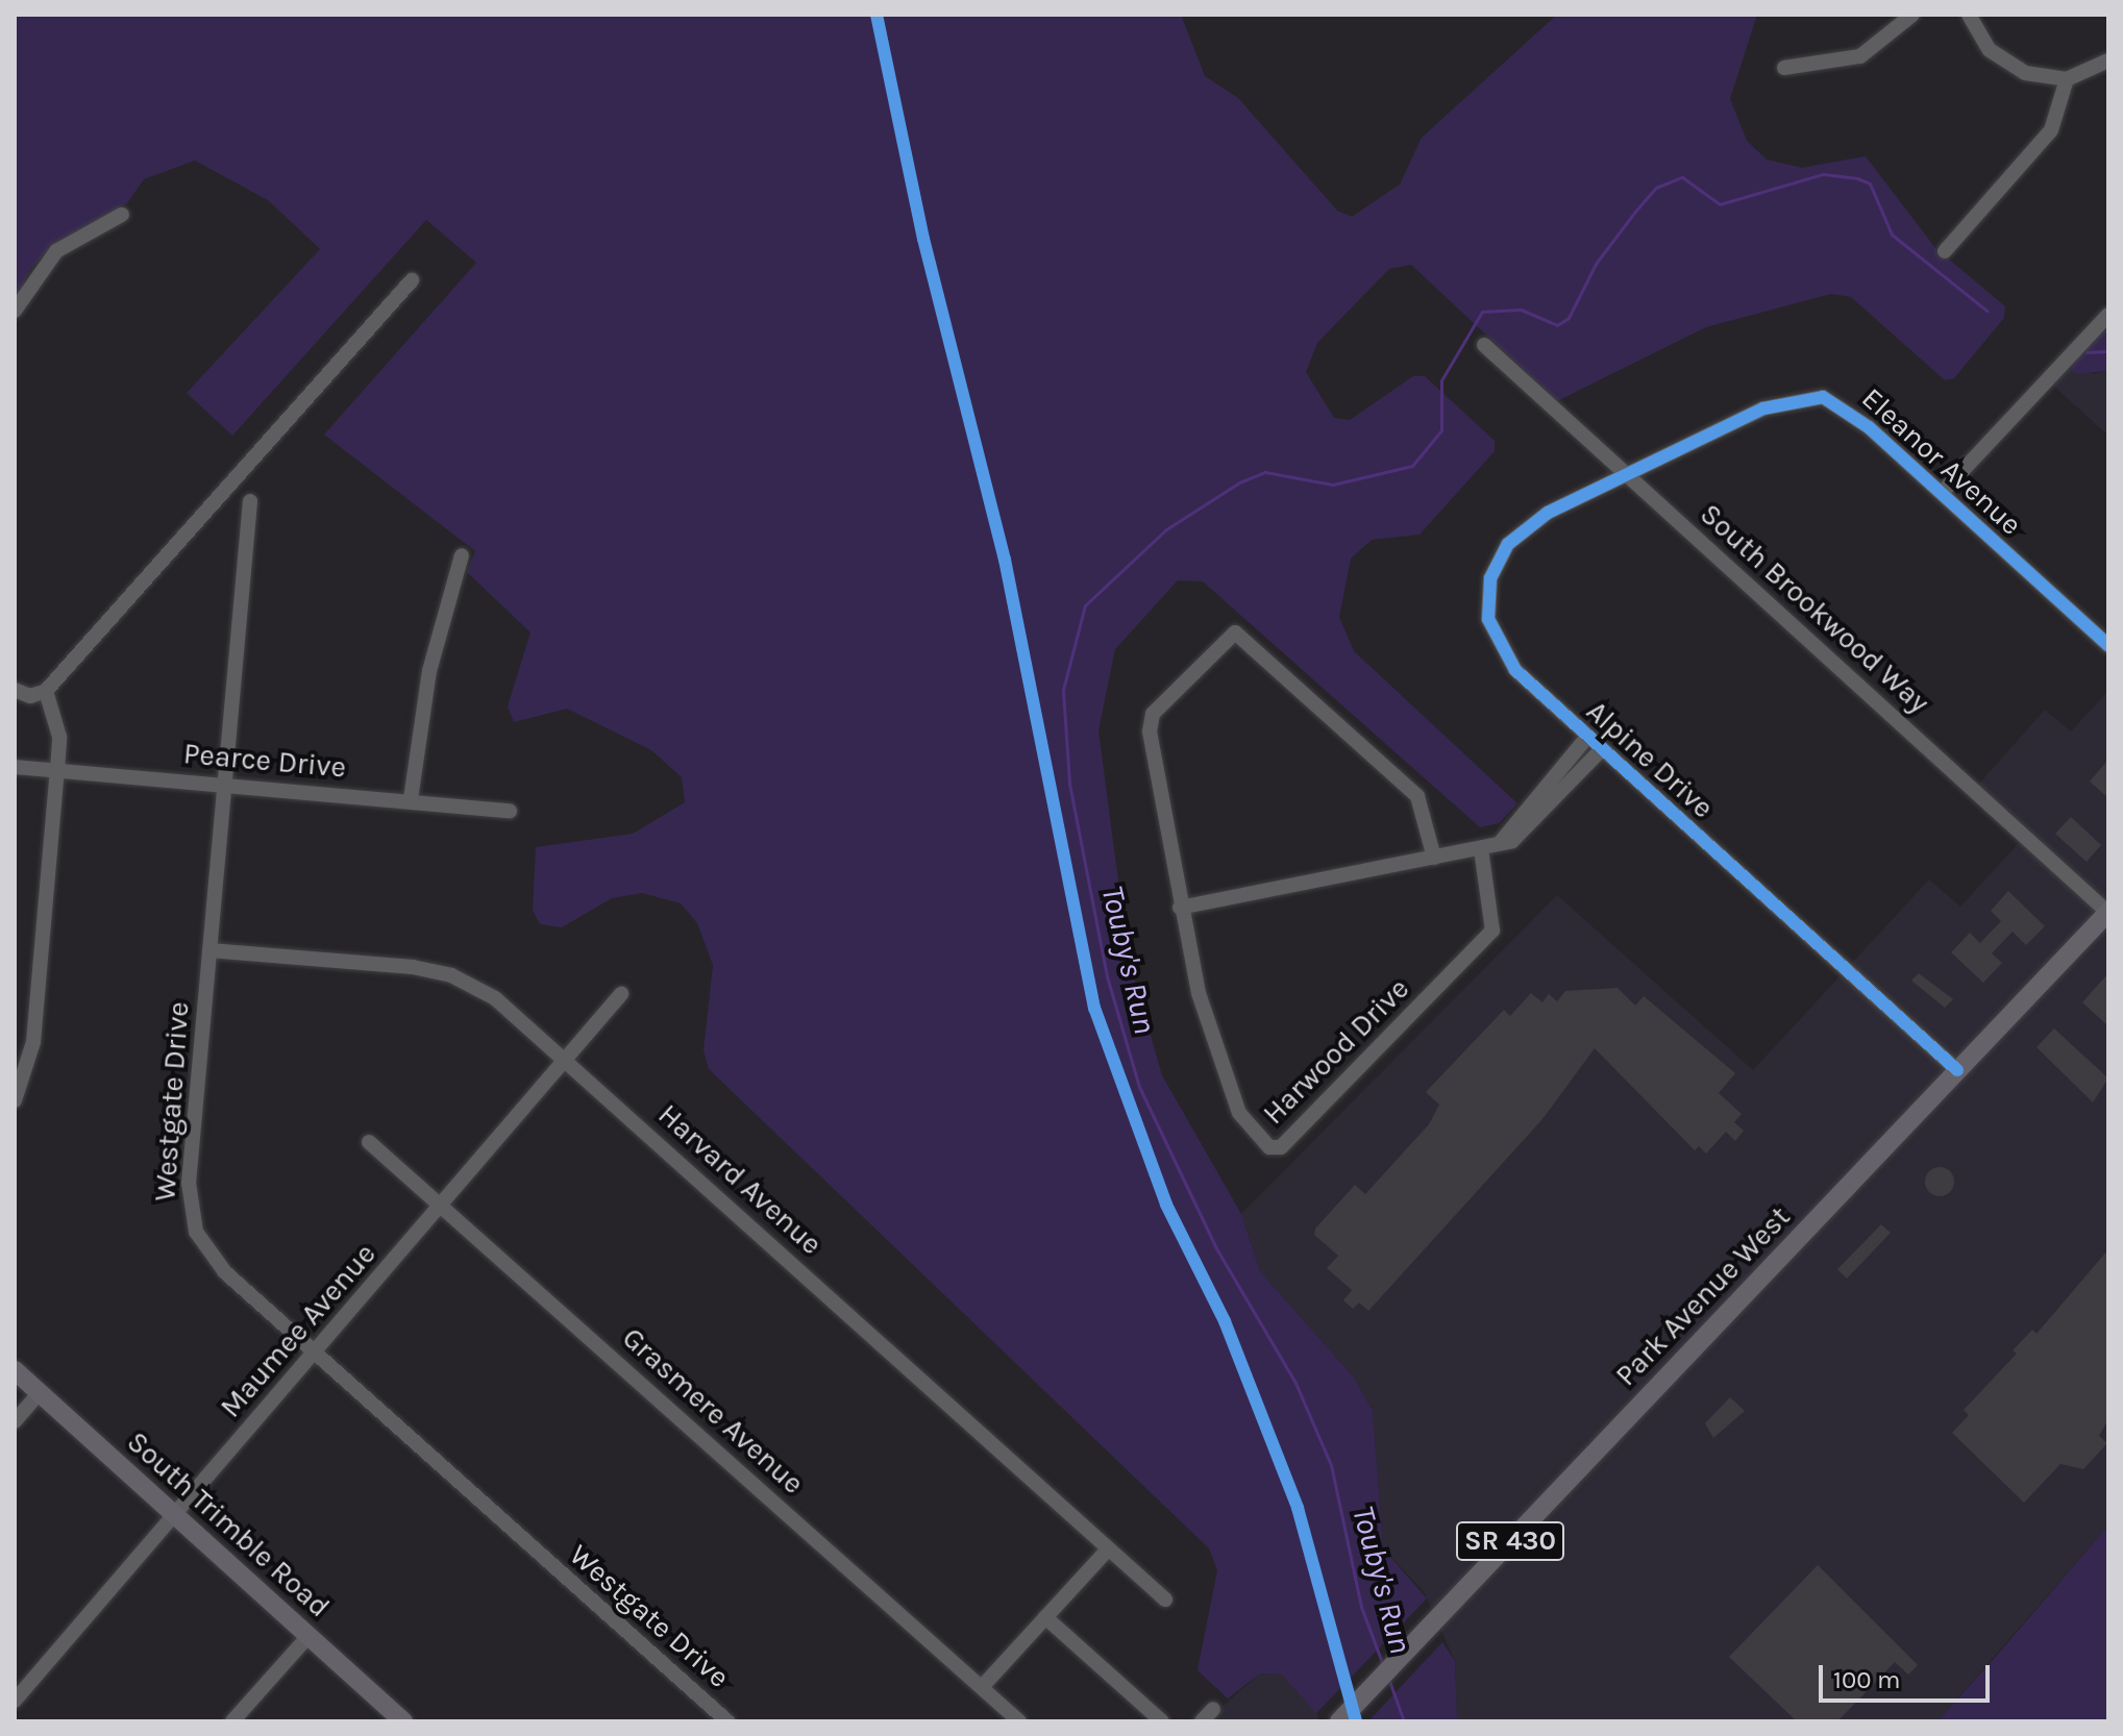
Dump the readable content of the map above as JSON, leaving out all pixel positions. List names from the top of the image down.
{
  "streets": {
    "main road": ["Park Avenue West", "South Trimble Road", "SR 430"],
    "street": [
      "Eleanor Avenue",
      "South Brookwood Way",
      "Alpine Drive",
      "Pearce Drive",
      "Harwood Drive",
      "Westgate Drive",
      "Harvard Avenue",
      "Maumee Avenue",
      "Grasmere Avenue"
    ]
  },
  "crossings": [
    ["Eleanor Avenue", "South Brookwood Way"],
    ["Eleanor Avenue", "Alpine Drive"],
    ["South Brookwood Way", "Alpine Drive"],
    ["South Brookwood Way", "Park Avenue West"],
    ["Alpine Drive", "Park Avenue West"],
    ["Pearce Drive", "Westgate Drive"],
    ["Westgate Drive", "Harvard Avenue"],
    ["Westgate Drive", "Maumee Avenue"],
    ["Harvard Avenue", "Maumee Avenue"],
    ["Maumee Avenue", "Grasmere Avenue"],
    ["Maumee Avenue", "South Trimble Road"]
  ],
  "water": ["Touby's Run"],
  "scale_bar": "100 m"
}
